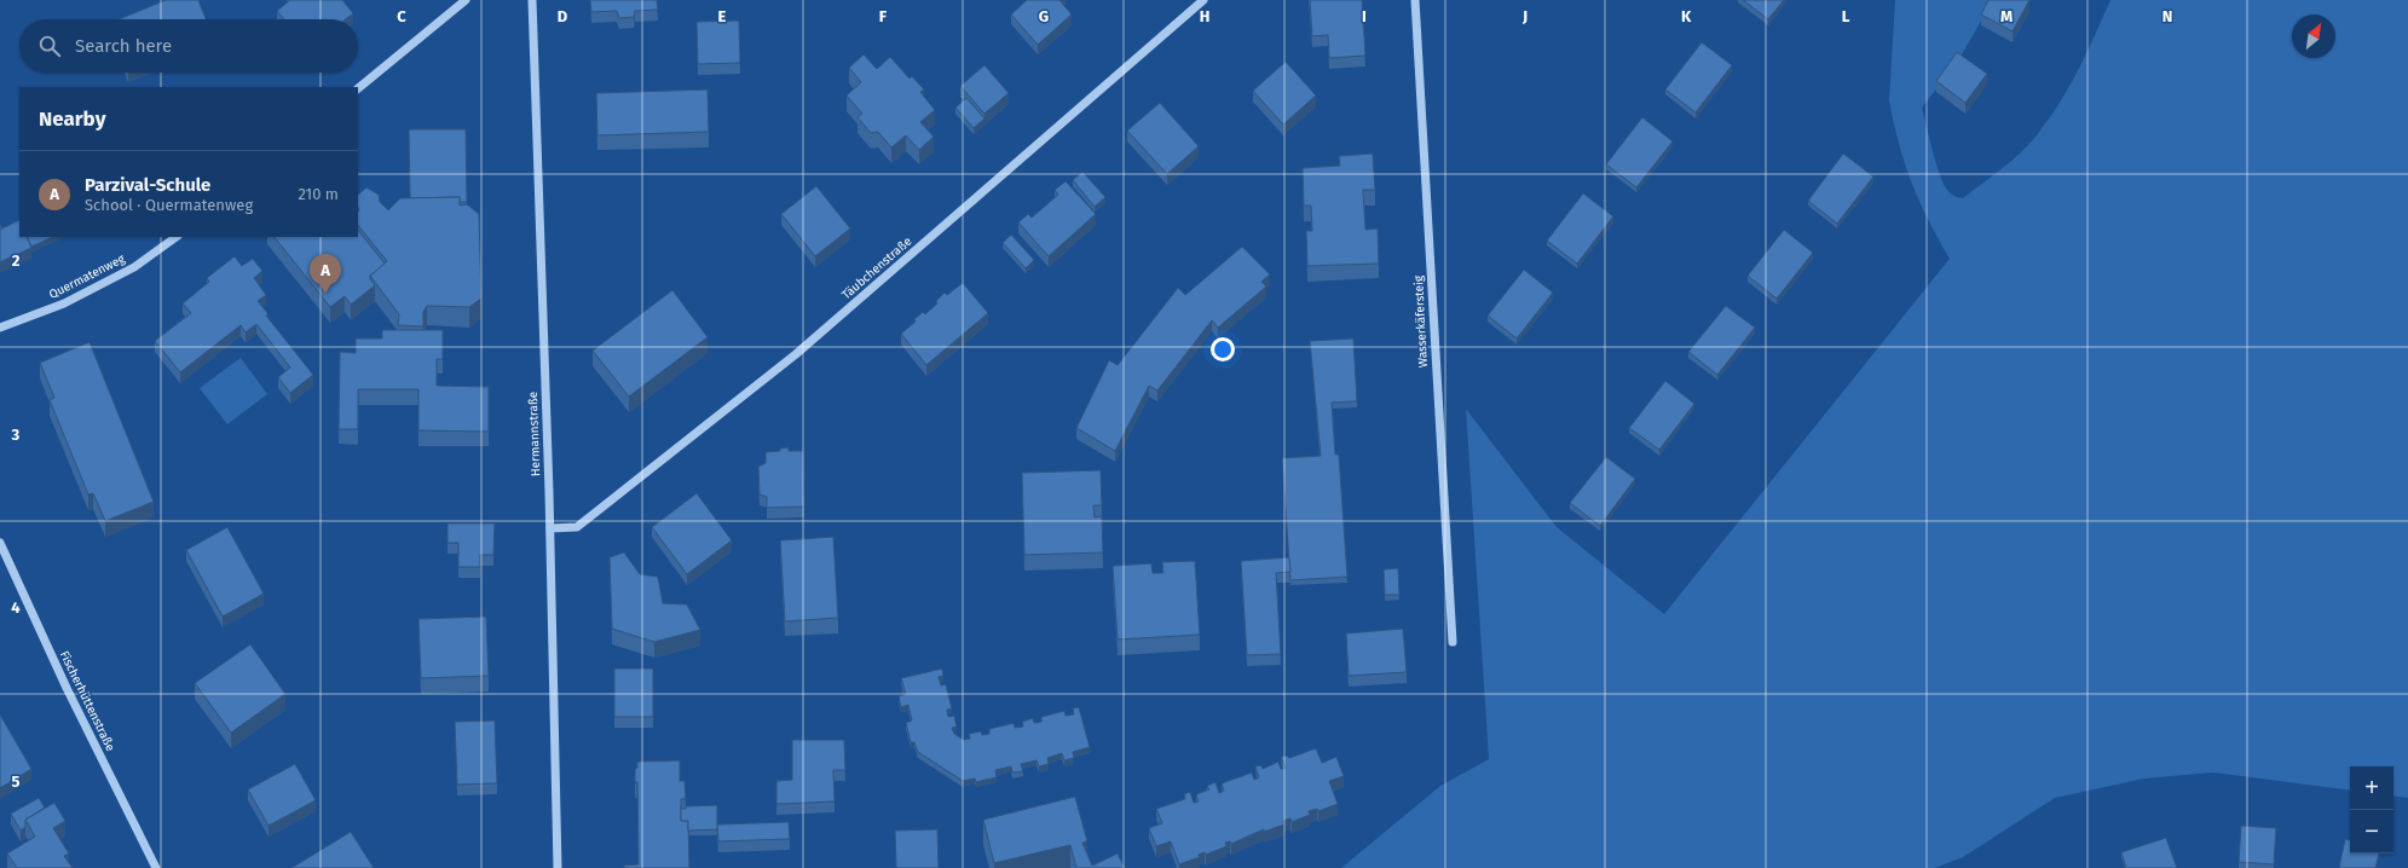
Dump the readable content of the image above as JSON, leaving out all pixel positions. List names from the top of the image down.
{
  "streets": {
    "street": [
      "Täubchenstraße",
      "Quermatenweg",
      "Wasserkäfersteig",
      "Hermannstraße",
      "Fischerhüttenstraße"
    ]
  },
  "crossings": [
    ["Täubchenstraße", "Hermannstraße"]
  ],
  "north": "top right",
  "page": {
    "search": "Search here",
    "heading": "Nearby",
    "list": [
      {
        "mark": "A",
        "name": "Parzival-Schule",
        "note": "School · Quermatenweg",
        "value": "210 m"
      }
    ],
    "pins": "A",
    "map_buttons": ["+", "−"]
  },
  "grid": {
    "columns": [
      "C",
      "D",
      "E",
      "F",
      "G",
      "H",
      "I",
      "J",
      "K",
      "L",
      "M",
      "N"
    ],
    "rows": [
      "2",
      "3",
      "4",
      "5"
    ]
  }
}
